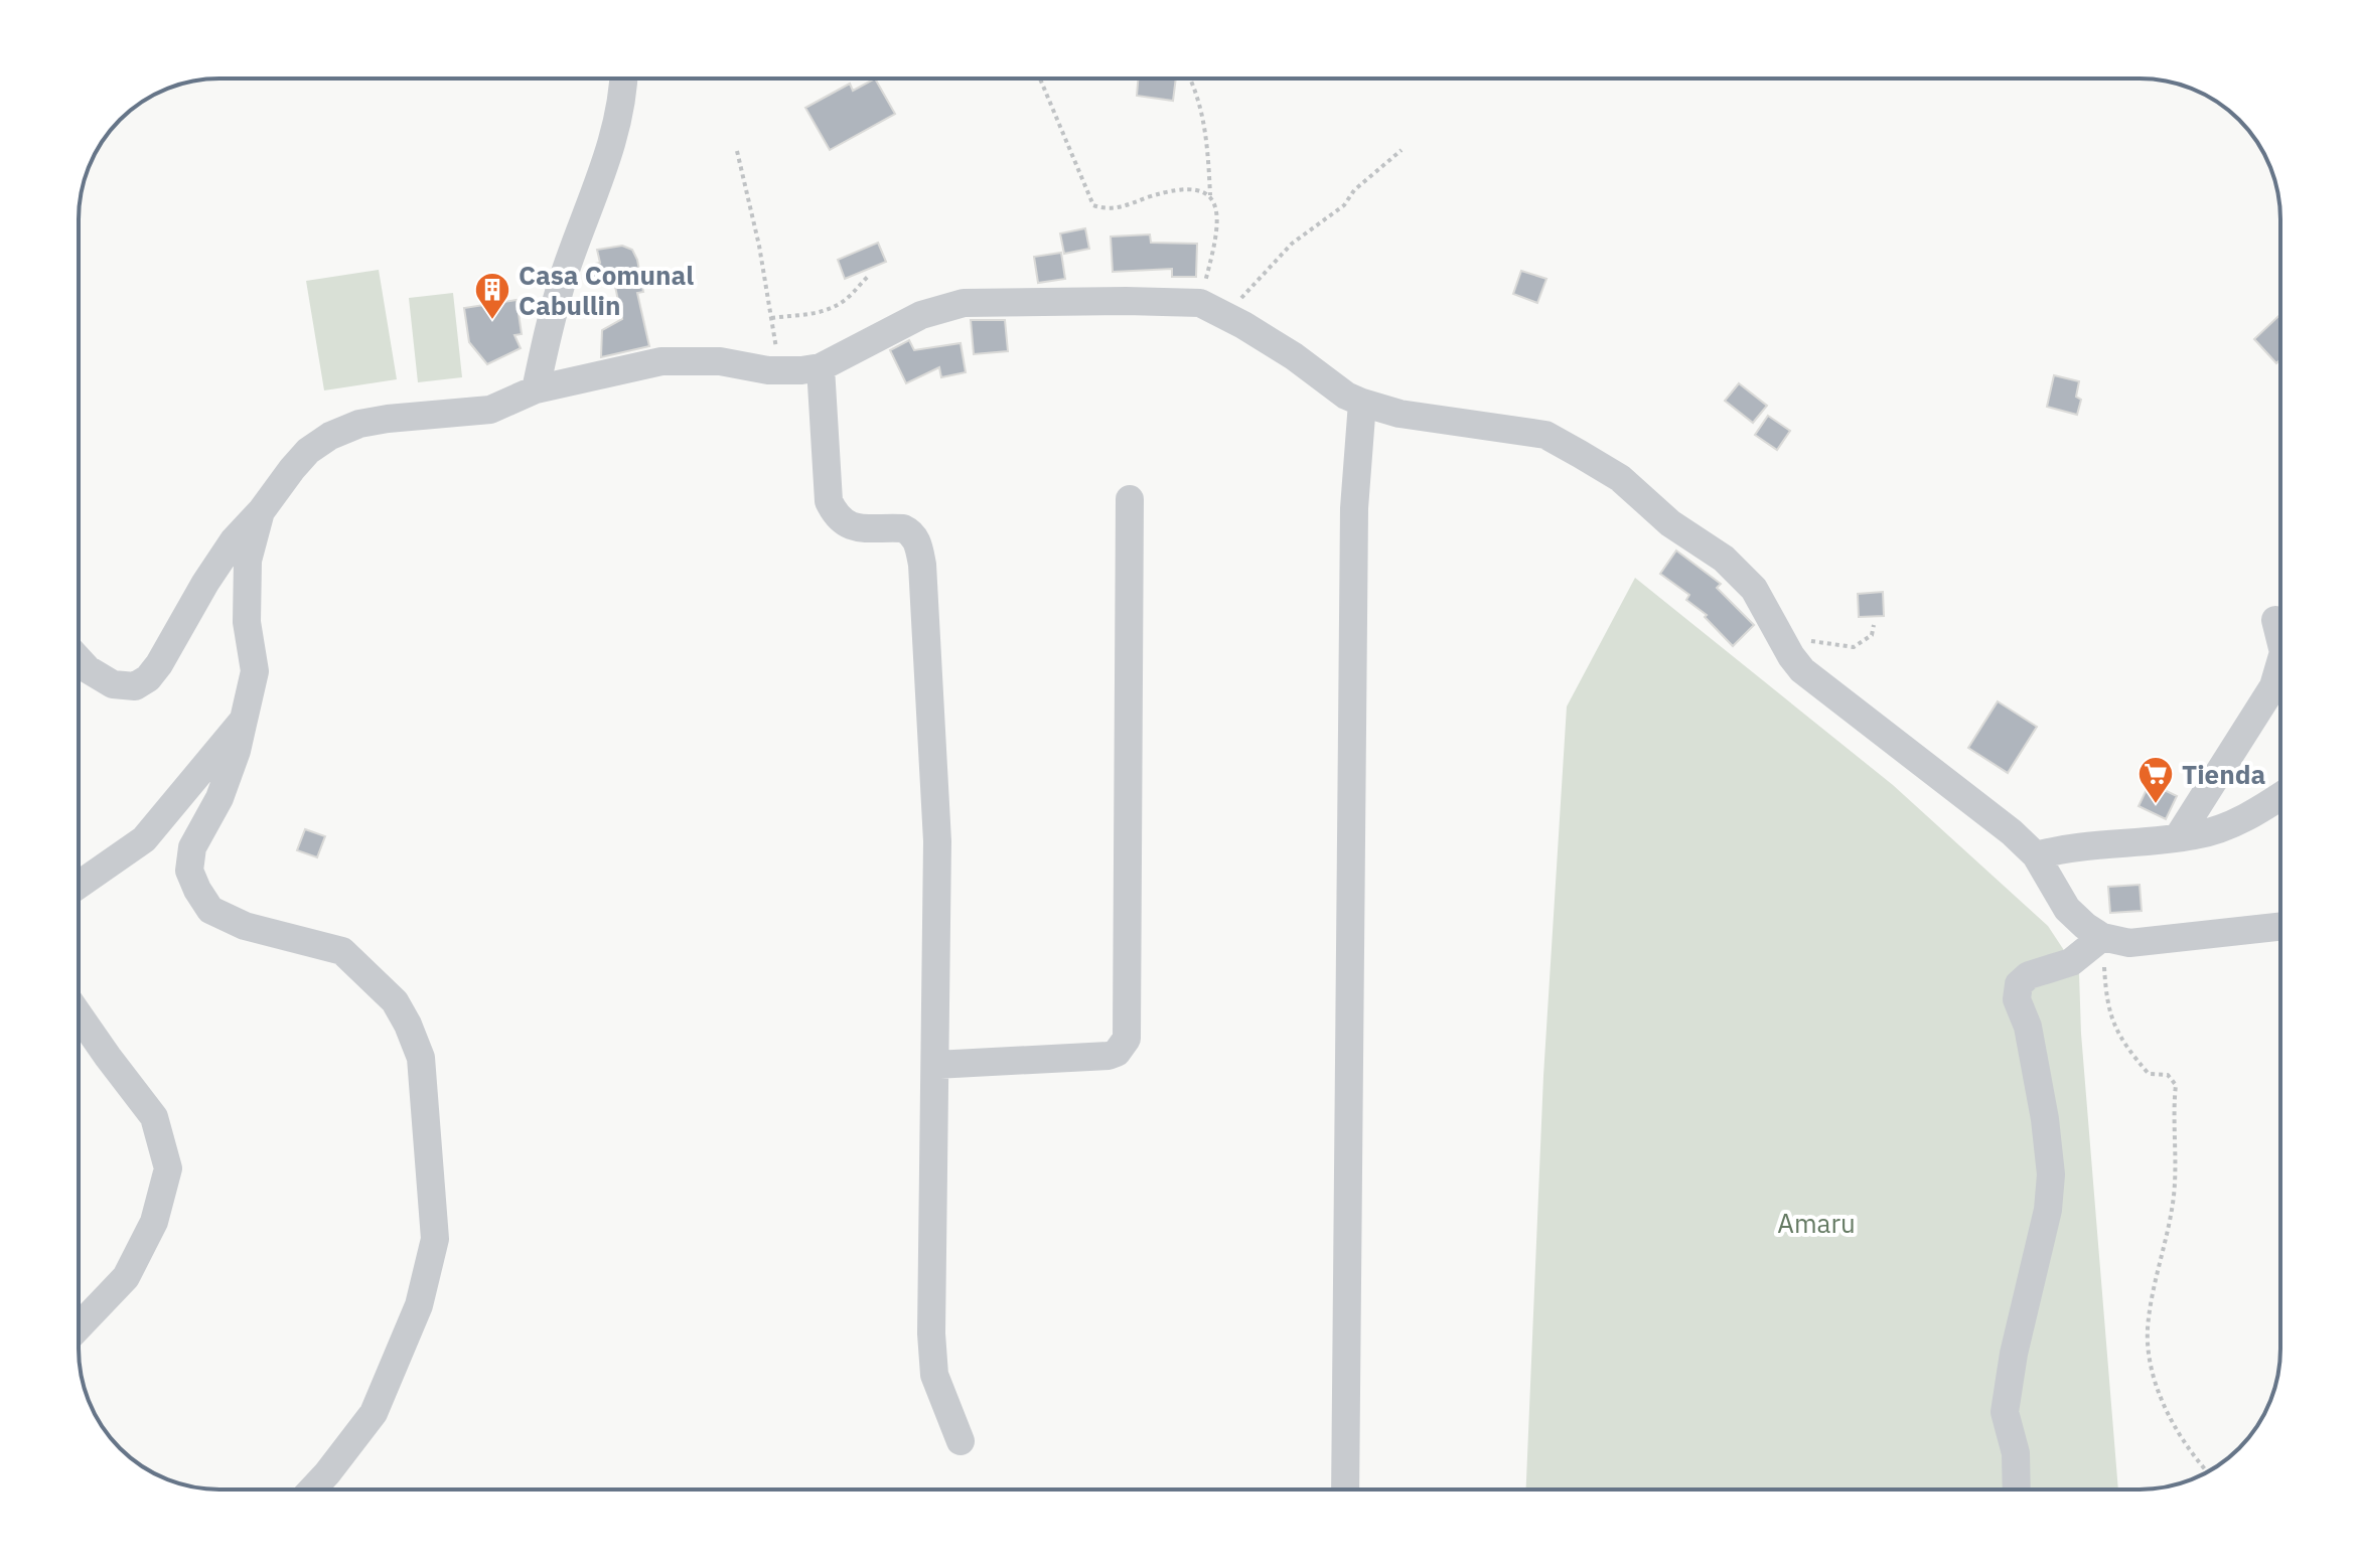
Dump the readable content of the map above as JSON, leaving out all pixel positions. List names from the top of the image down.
{
  "parks": ["Amaru"],
  "places": {
    "building": ["Casa Comunal Cabullin"],
    "supermarket": ["Tienda"]
  }
}
